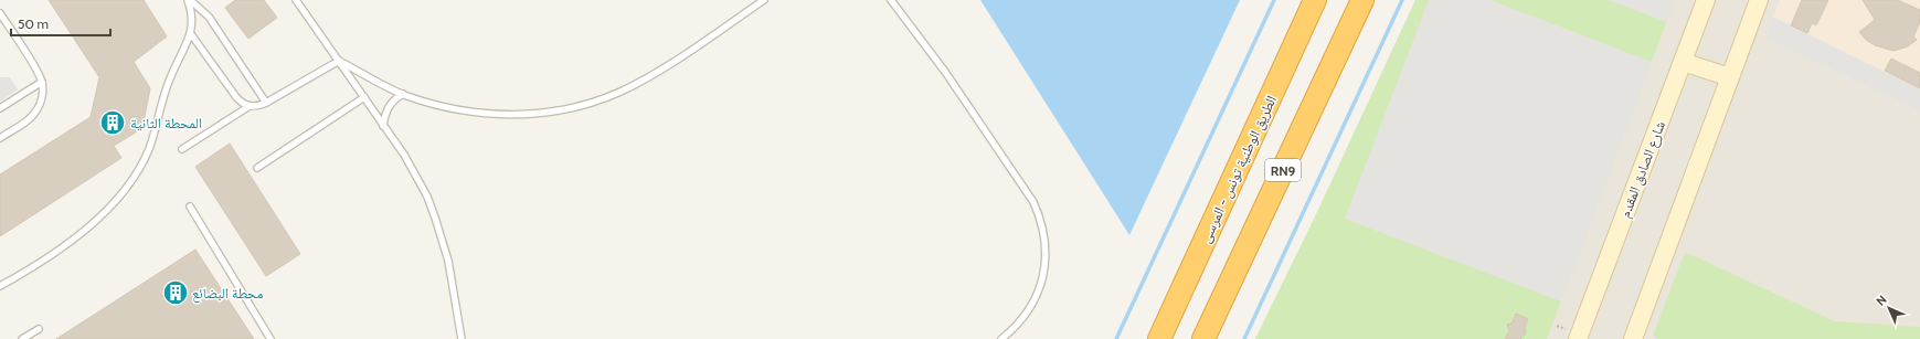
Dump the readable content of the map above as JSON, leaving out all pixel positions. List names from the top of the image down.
{
  "streets": {
    "highway": ["الطريق الوطنية تونس - المرسى", "RN9"],
    "main road": ["شارع الصادق المقدم"]
  },
  "places": {
    "building": ["المحطة الثانية", "محطة البضائع"]
  },
  "scale_bar": "50 m",
  "north": "top left"
}
